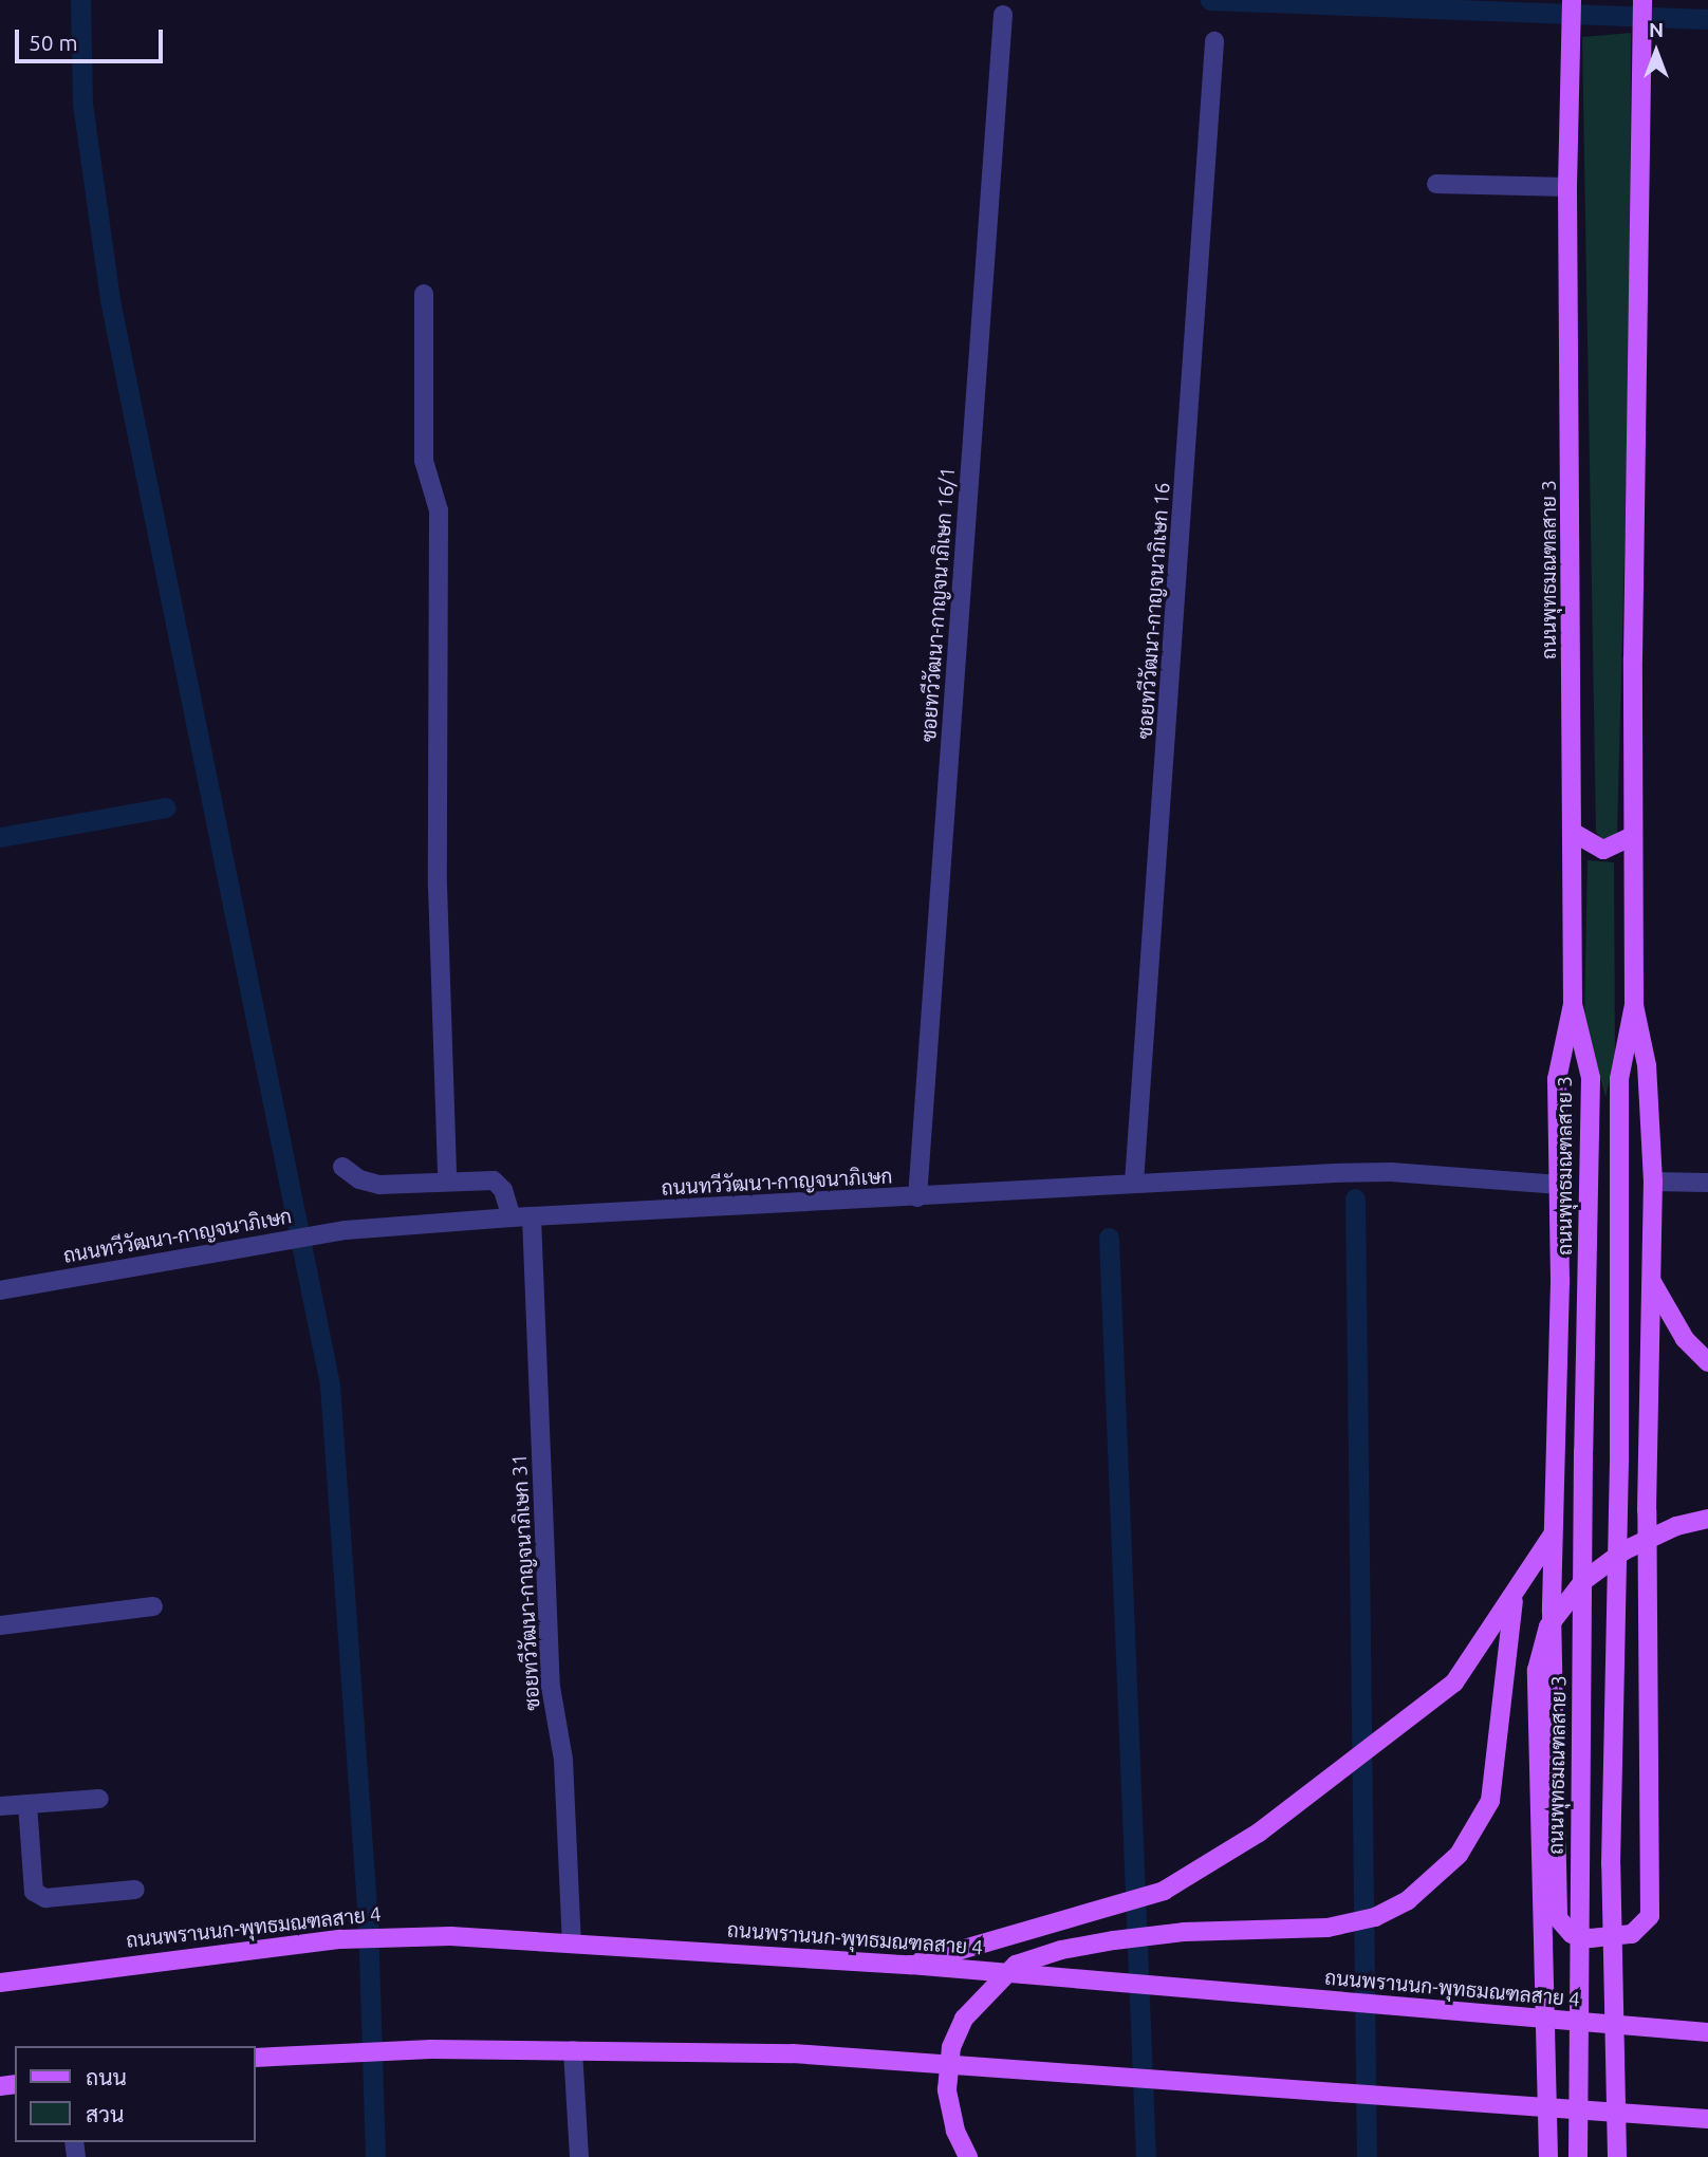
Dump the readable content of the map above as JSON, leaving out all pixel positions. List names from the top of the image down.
{
  "streets": {
    "main road": ["ถนนพุทธมณฑลสาย 3", "ถนนพรานนก-พุทธมณฑลสาย 4"],
    "street": [
      "ซอยทวีวัฒนา-กาญจนาภิเษก 16/1",
      "ซอยทวีวัฒนา-กาญจนาภิเษก 16",
      "ถนนทวีวัฒนา-กาญจนาภิเษก",
      "ซอยทวีวัฒนา-กาญจนาภิเษก 31"
    ]
  },
  "crossings": [
    ["ซอยทวีวัฒนา-กาญจนาภิเษก 16/1", "ถนนทวีวัฒนา-กาญจนาภิเษก"],
    ["ซอยทวีวัฒนา-กาญจนาภิเษก 16", "ถนนทวีวัฒนา-กาญจนาภิเษก"],
    ["ถนนทวีวัฒนา-กาญจนาภิเษก", "ซอยทวีวัฒนา-กาญจนาภิเษก 31"],
    ["ซอยทวีวัฒนา-กาญจนาภิเษก 31", "ถนนพรานนก-พุทธมณฑลสาย 4"]
  ],
  "legend": ["ถนน", "สวน"],
  "scale_bar": "50 m",
  "north": "top"
}
